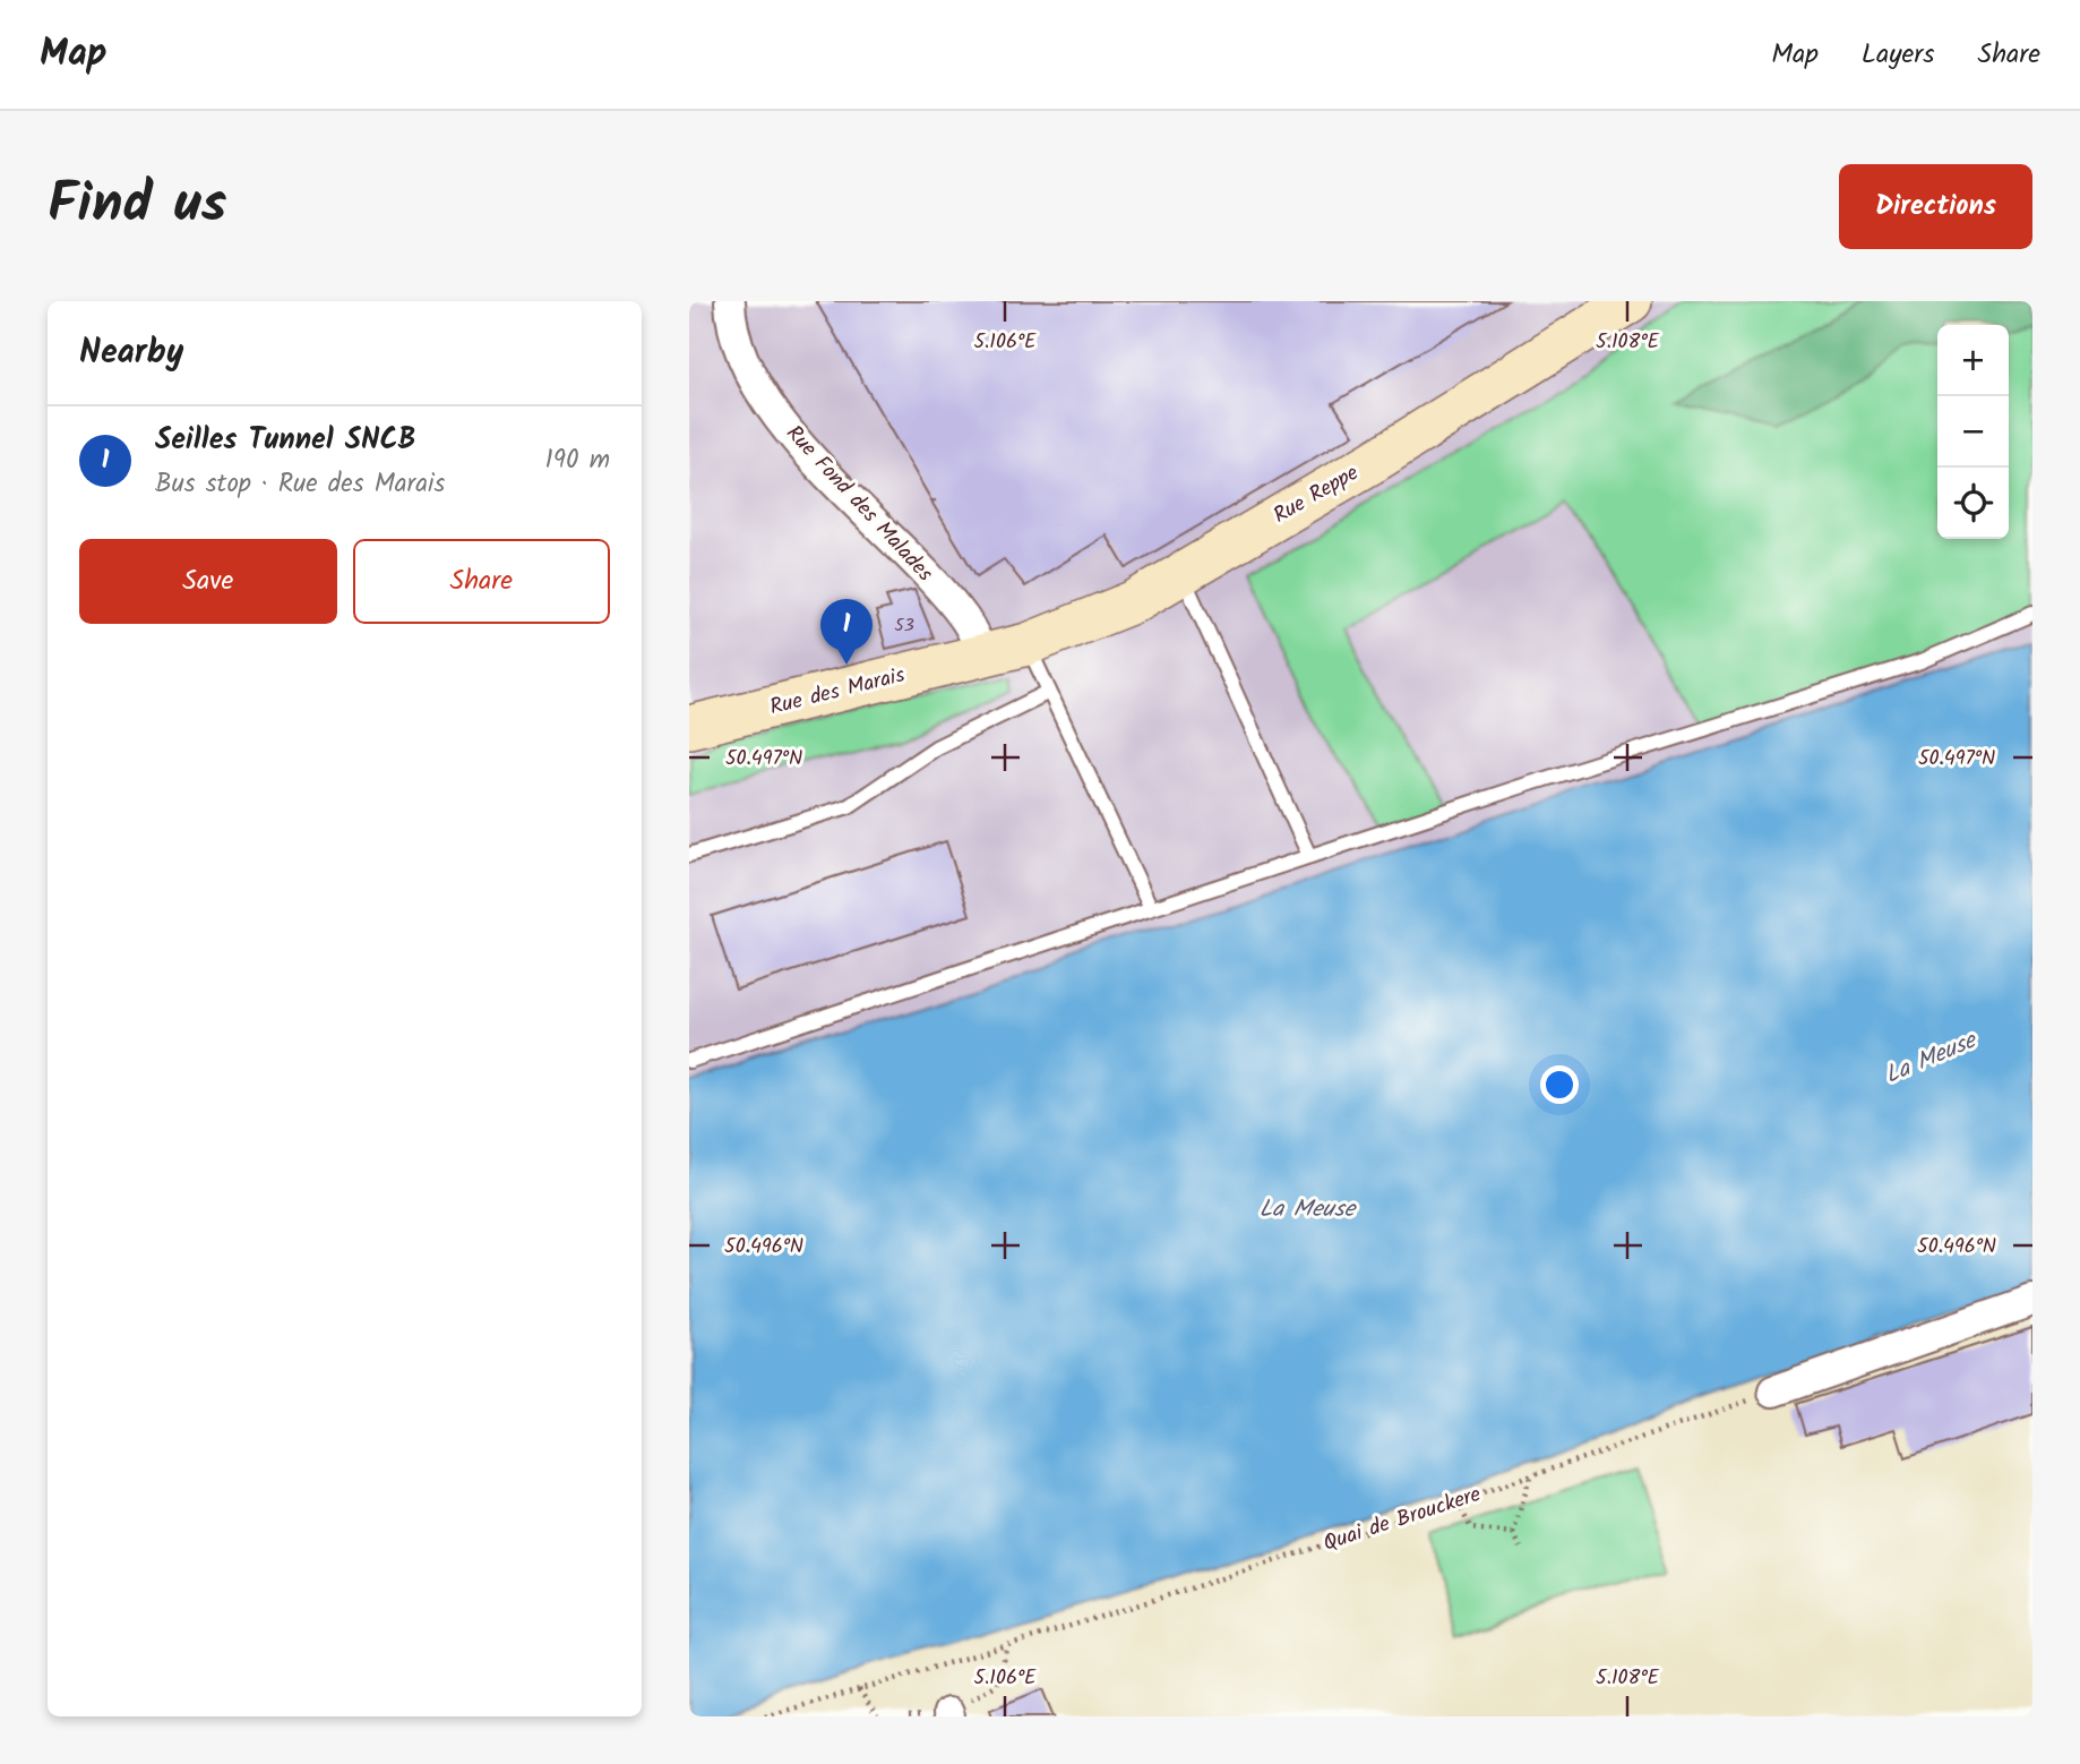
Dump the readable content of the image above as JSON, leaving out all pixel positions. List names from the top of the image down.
{
  "streets": {
    "main road": ["Rue Reppe", "Rue des Marais"],
    "street": ["Rue Fond des Malades"],
    "path": ["Quai de Brouckere"]
  },
  "crossings": [
    ["Rue Reppe", "Rue Fond des Malades"],
    ["Rue Reppe", "Rue des Marais"],
    ["Rue Fond des Malades", "Rue des Marais"]
  ],
  "water": ["La Meuse"],
  "house_numbers": ["53"],
  "page": {
    "header": "Map",
    "nav": ["Map", "Layers", "Share"],
    "title": "Find us",
    "buttons": [
      "Directions",
      ["Save", "Share"]
    ],
    "heading": "Nearby",
    "map_buttons": ["+", "−"],
    "list": [
      {
        "mark": "1",
        "name": "Seilles Tunnel SNCB",
        "note": "Bus stop · Rue des Marais",
        "value": "190 m"
      }
    ],
    "pins": "1"
  },
  "coordinates": [
    "5.106°E",
    "5.108°E",
    "50.497°N",
    "50.496°N"
  ]
}
